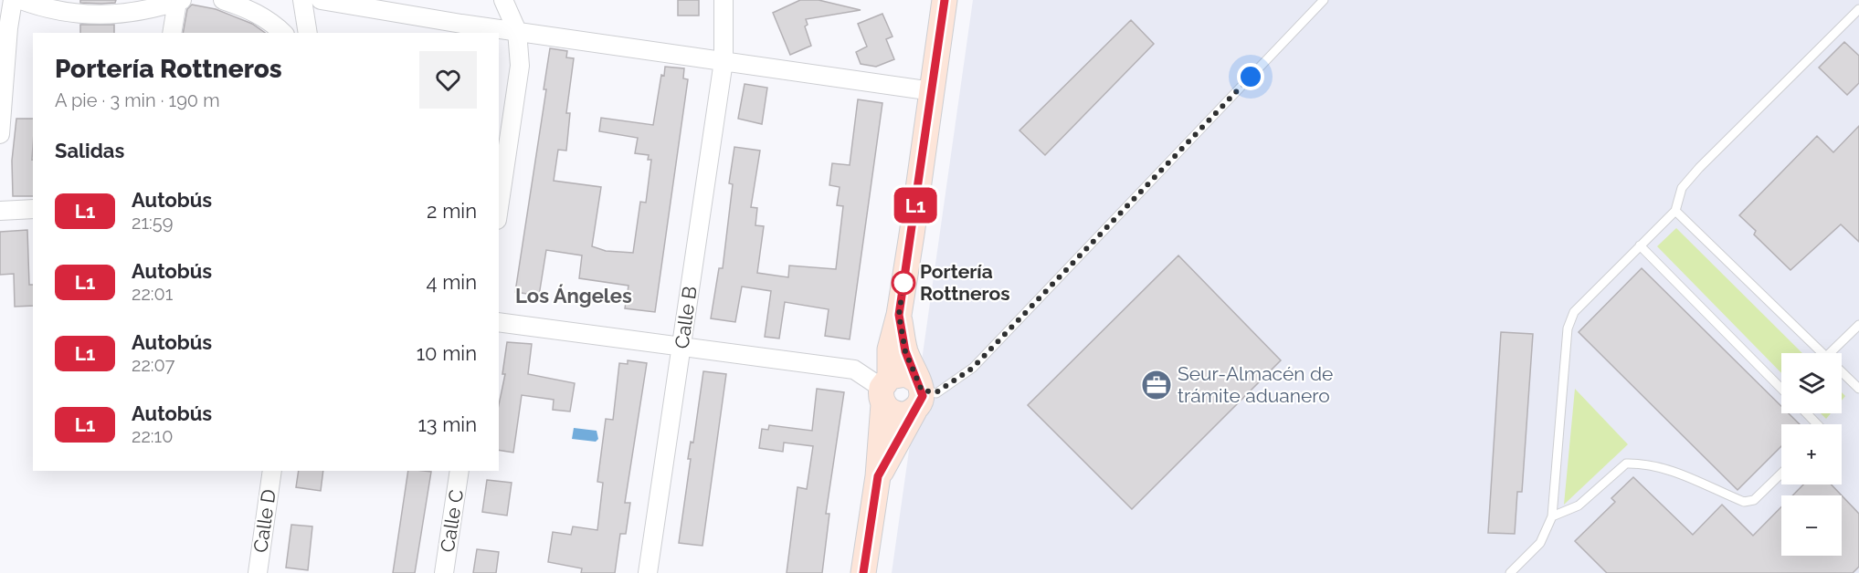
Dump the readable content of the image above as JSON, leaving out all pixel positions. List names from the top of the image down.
{
  "streets": {
    "street": ["Calle B", "Calle D", "Calle C"]
  },
  "districts": ["Los Ángeles"],
  "places": {
    "other": ["Portería Rottneros"],
    "office": ["Seur-Almacén de trámite aduanero"]
  },
  "lines": ["bus line L1"],
  "page": {
    "on_map": "L1",
    "heading": [
      ["Portería Rottneros", "A pie · 3 min · 190 m"],
      "Salidas"
    ],
    "list": [
      {
        "mark": "L1",
        "name": "Autobús",
        "note": "21:59",
        "value": "2 min"
      },
      {
        "mark": "L1",
        "name": "Autobús",
        "note": "22:01",
        "value": "4 min"
      },
      {
        "mark": "L1",
        "name": "Autobús",
        "note": "22:07",
        "value": "10 min"
      },
      {
        "mark": "L1",
        "name": "Autobús",
        "note": "22:10",
        "value": "13 min"
      }
    ],
    "map_buttons": ["+", "−"]
  }
}
